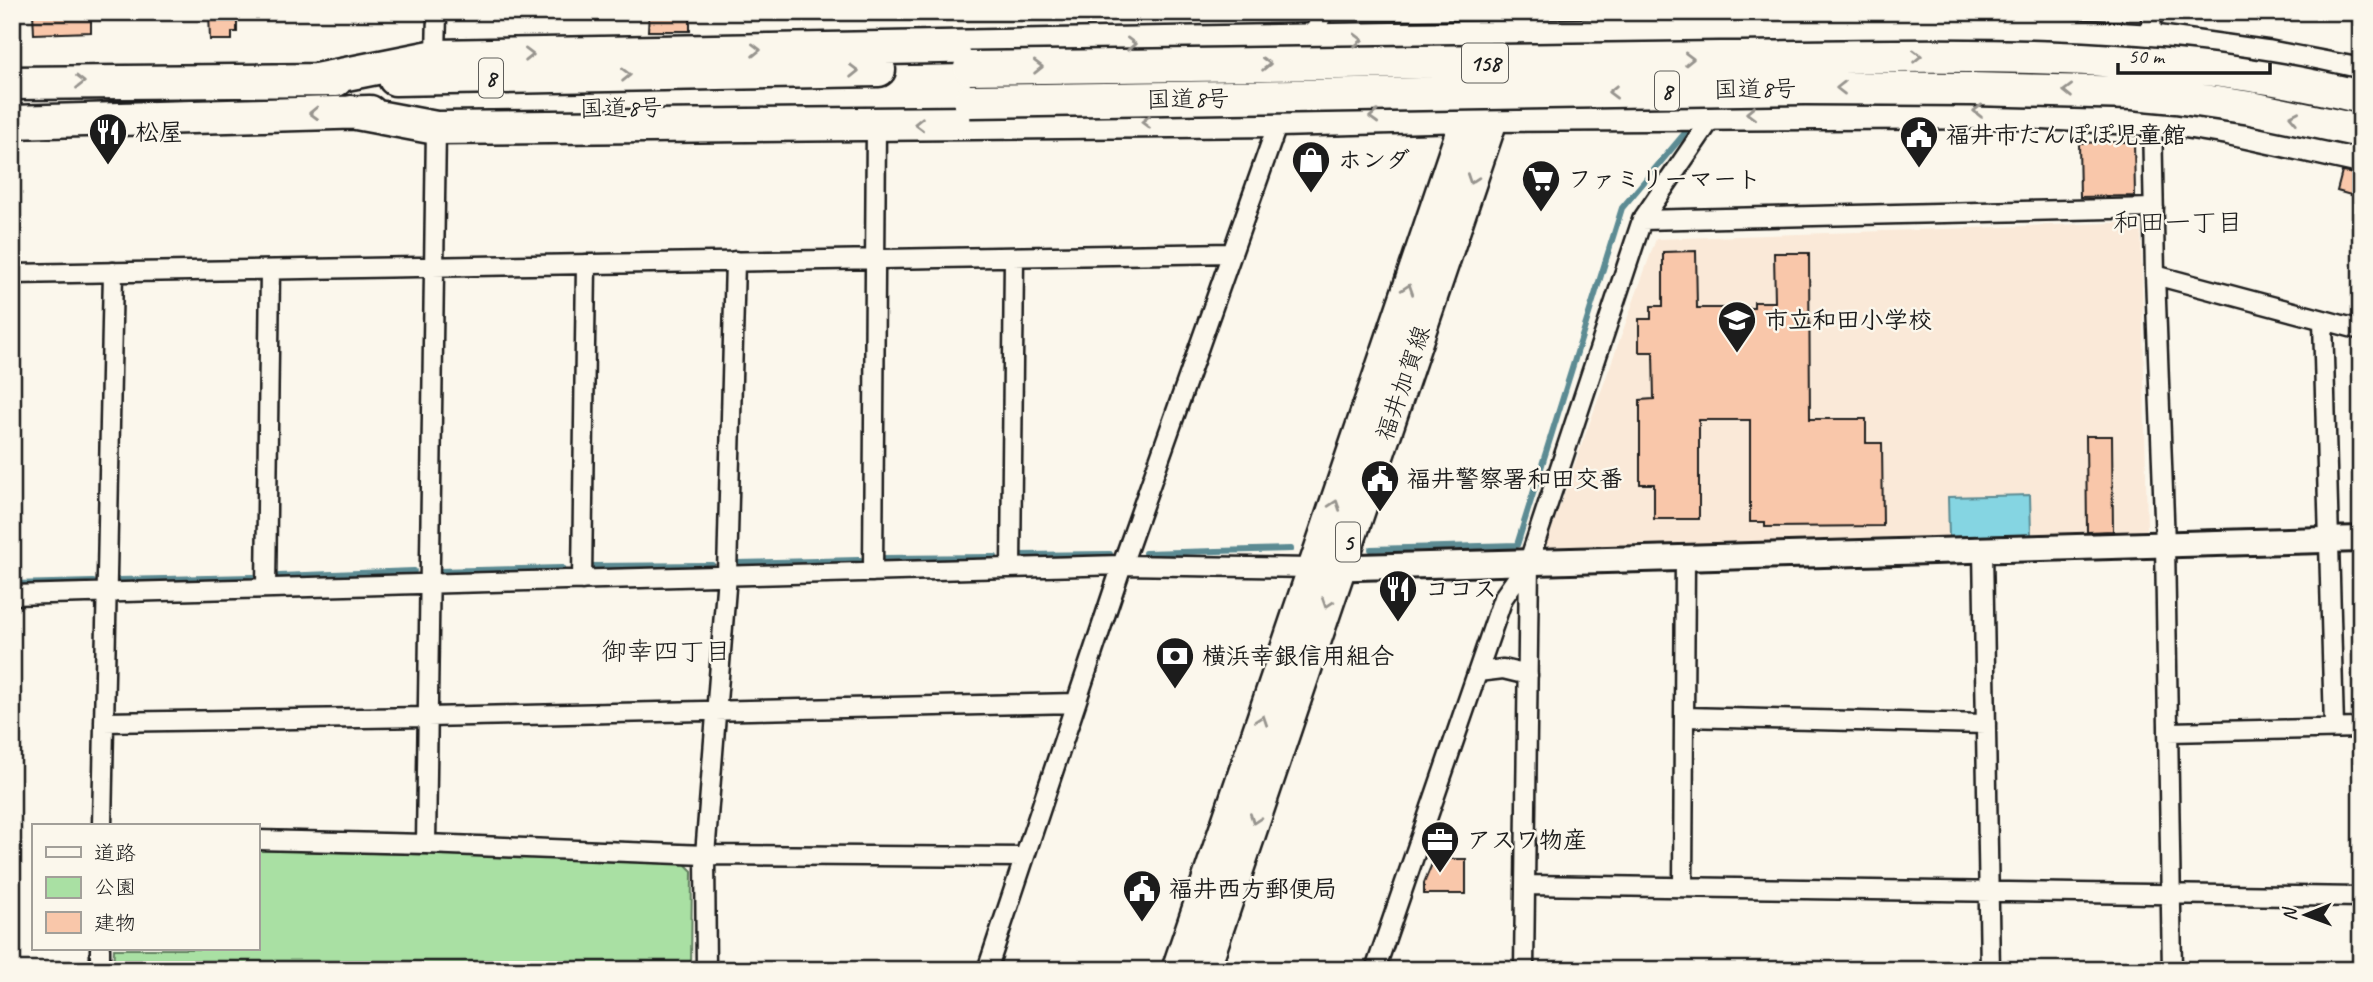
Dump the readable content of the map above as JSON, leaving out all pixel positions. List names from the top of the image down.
{
  "streets": {
    "highway": ["158", "8", "国道8号"],
    "main road": ["福井加賀線", "5"]
  },
  "crossings": [
    ["158", "福井加賀線"]
  ],
  "districts": ["和田一丁目", "御幸四丁目"],
  "places": {
    "restaurant": ["松屋", "ココス"],
    "public building": ["福井市たんぽぽ児童館", "福井警察署和田交番", "福井西方郵便局"],
    "shop": ["ホンダ"],
    "supermarket": ["ファミリーマート"],
    "school or university": ["市立和田小学校"],
    "bank": ["横浜幸銀信用組合"],
    "office": ["アスワ物産"]
  },
  "legend": ["道路", "公園", "建物"],
  "scale_bar": "50 m",
  "north": "left"
}
